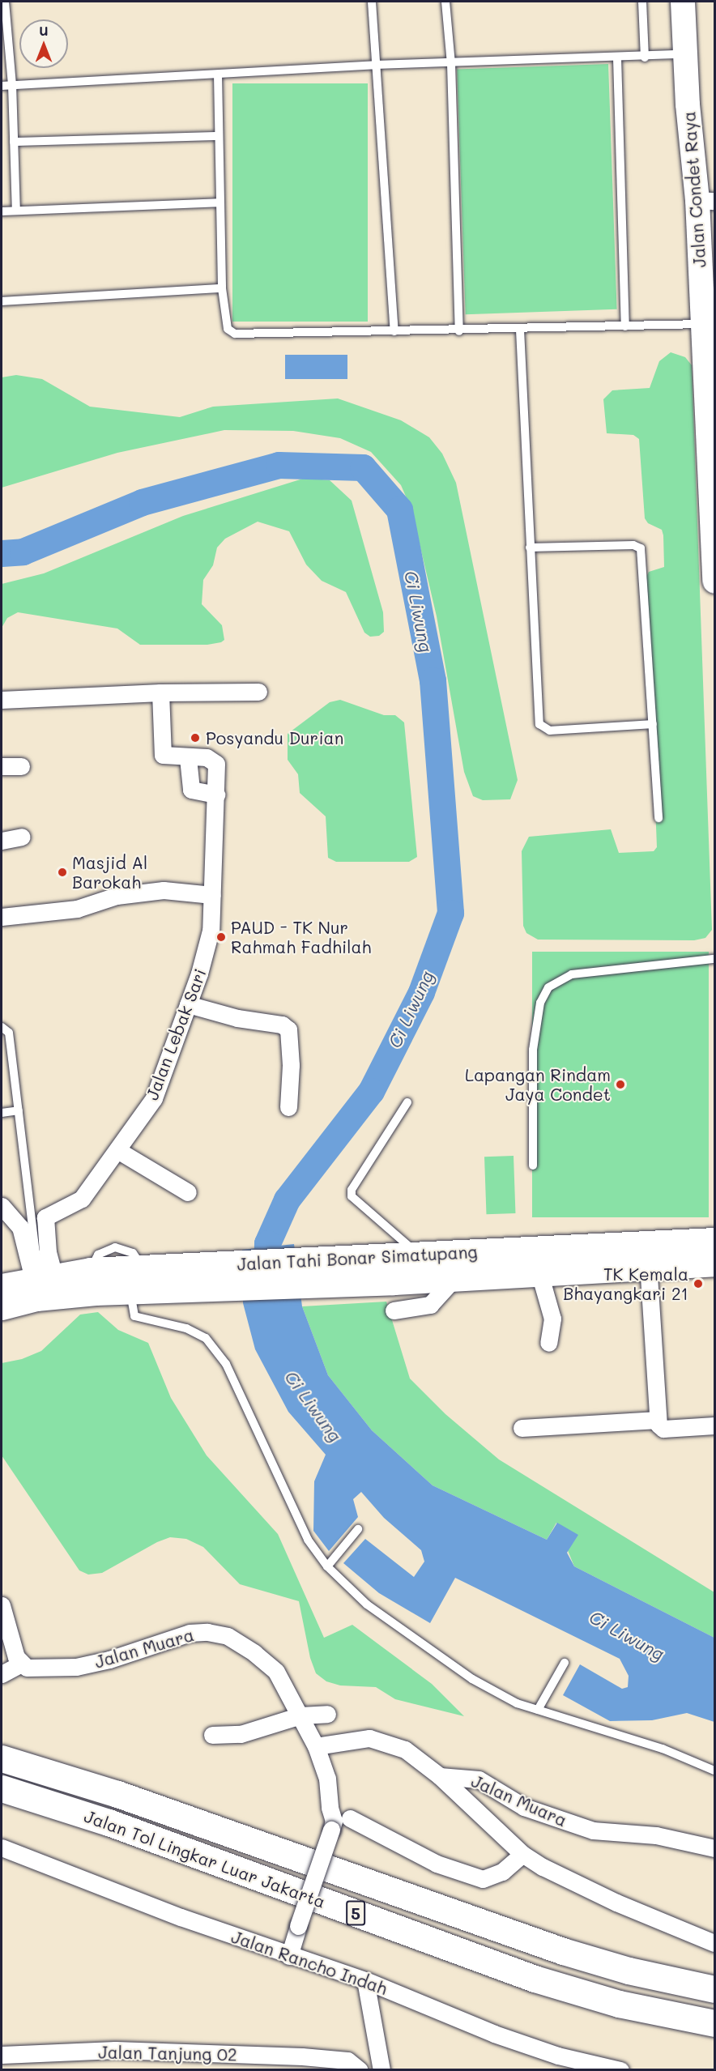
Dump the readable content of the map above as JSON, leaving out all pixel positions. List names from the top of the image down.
{
  "streets": {
    "highway": ["Jalan Tahi Bonar Simatupang", "Jalan Tol Lingkar Luar Jakarta", "5"],
    "street": [
      "Jalan Condet Raya",
      "Jalan Lebak Sari",
      "Jalan Muara",
      "Jalan Rancho Indah",
      "Jalan Tanjung 02"
    ]
  },
  "crossings": [
    ["Jalan Lebak Sari", "Jalan Tahi Bonar Simatupang"],
    ["Jalan Muara", "Jalan Rancho Indah"]
  ],
  "water": ["Ci Liwung"],
  "places": [
    "Posyandu Durian",
    "Masjid Al Barokah",
    "PAUD - TK Nur Rahmah Fadhilah",
    "Lapangan Rindam Jaya Condet",
    "TK Kemala Bhayangkari 21"
  ],
  "north": "top"
}
